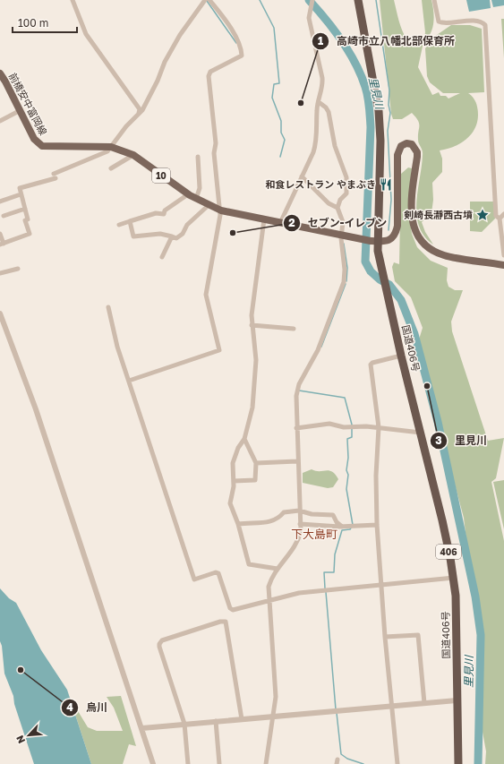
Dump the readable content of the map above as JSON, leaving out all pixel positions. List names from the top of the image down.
{
  "streets": {
    "highway": ["国道406号", "406"],
    "main road": ["前橋安中富岡線", "10"]
  },
  "crossings": [
    ["前橋安中富岡線", "10"],
    ["前橋安中富岡線", "国道406号"],
    ["10", "国道406号"]
  ],
  "districts": ["下大島町"],
  "water": ["里見川"],
  "places": {
    "other": [
      "高崎市立八幡北部保育所",
      "セブン-イレブン",
      "里見川",
      "烏川"
    ],
    "restaurant": ["和食レストラン やまぶき"],
    "place": ["剣崎長瀞西古墳"]
  },
  "scale_bar": "100 m",
  "north": "bottom left"
}
